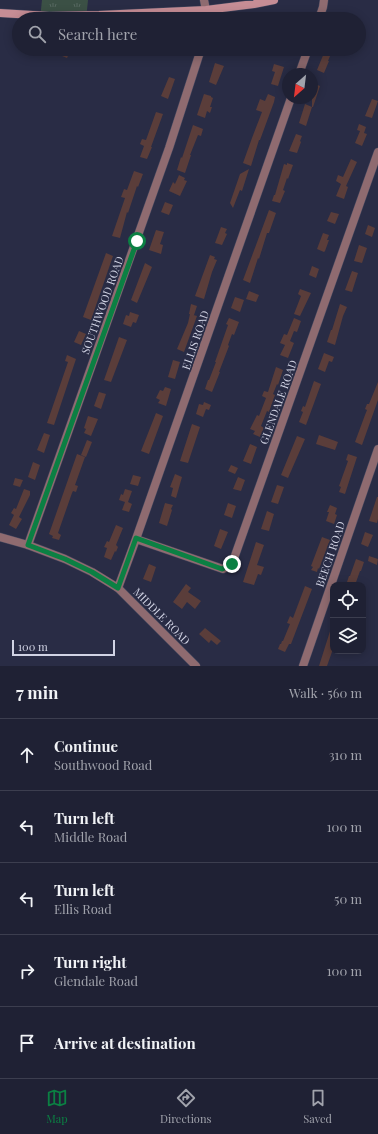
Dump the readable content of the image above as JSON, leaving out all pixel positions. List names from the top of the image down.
{
  "streets": {
    "street": [
      "SOUTHWOOD ROAD",
      "ELLIS ROAD",
      "GLENDALE ROAD",
      "BEECH ROAD",
      "MIDDLE ROAD"
    ]
  },
  "crossings": [
    ["SOUTHWOOD ROAD", "MIDDLE ROAD"],
    ["ELLIS ROAD", "GLENDALE ROAD"],
    ["ELLIS ROAD", "MIDDLE ROAD"]
  ],
  "scale_bar": "100 m",
  "north": "bottom left",
  "page": {
    "search": "Search here",
    "scale": "100 m",
    "heading": ["7 min", "Walk · 560 m"],
    "list": [
      ["Continue", "Southwood Road", "310 m"],
      ["Turn left", "Middle Road", "100 m"],
      ["Turn left", "Ellis Road", "50 m"],
      ["Turn right", "Glendale Road", "100 m"],
      "Arrive at destination"
    ],
    "nav": ["Map", "Directions", "Saved"]
  }
}
